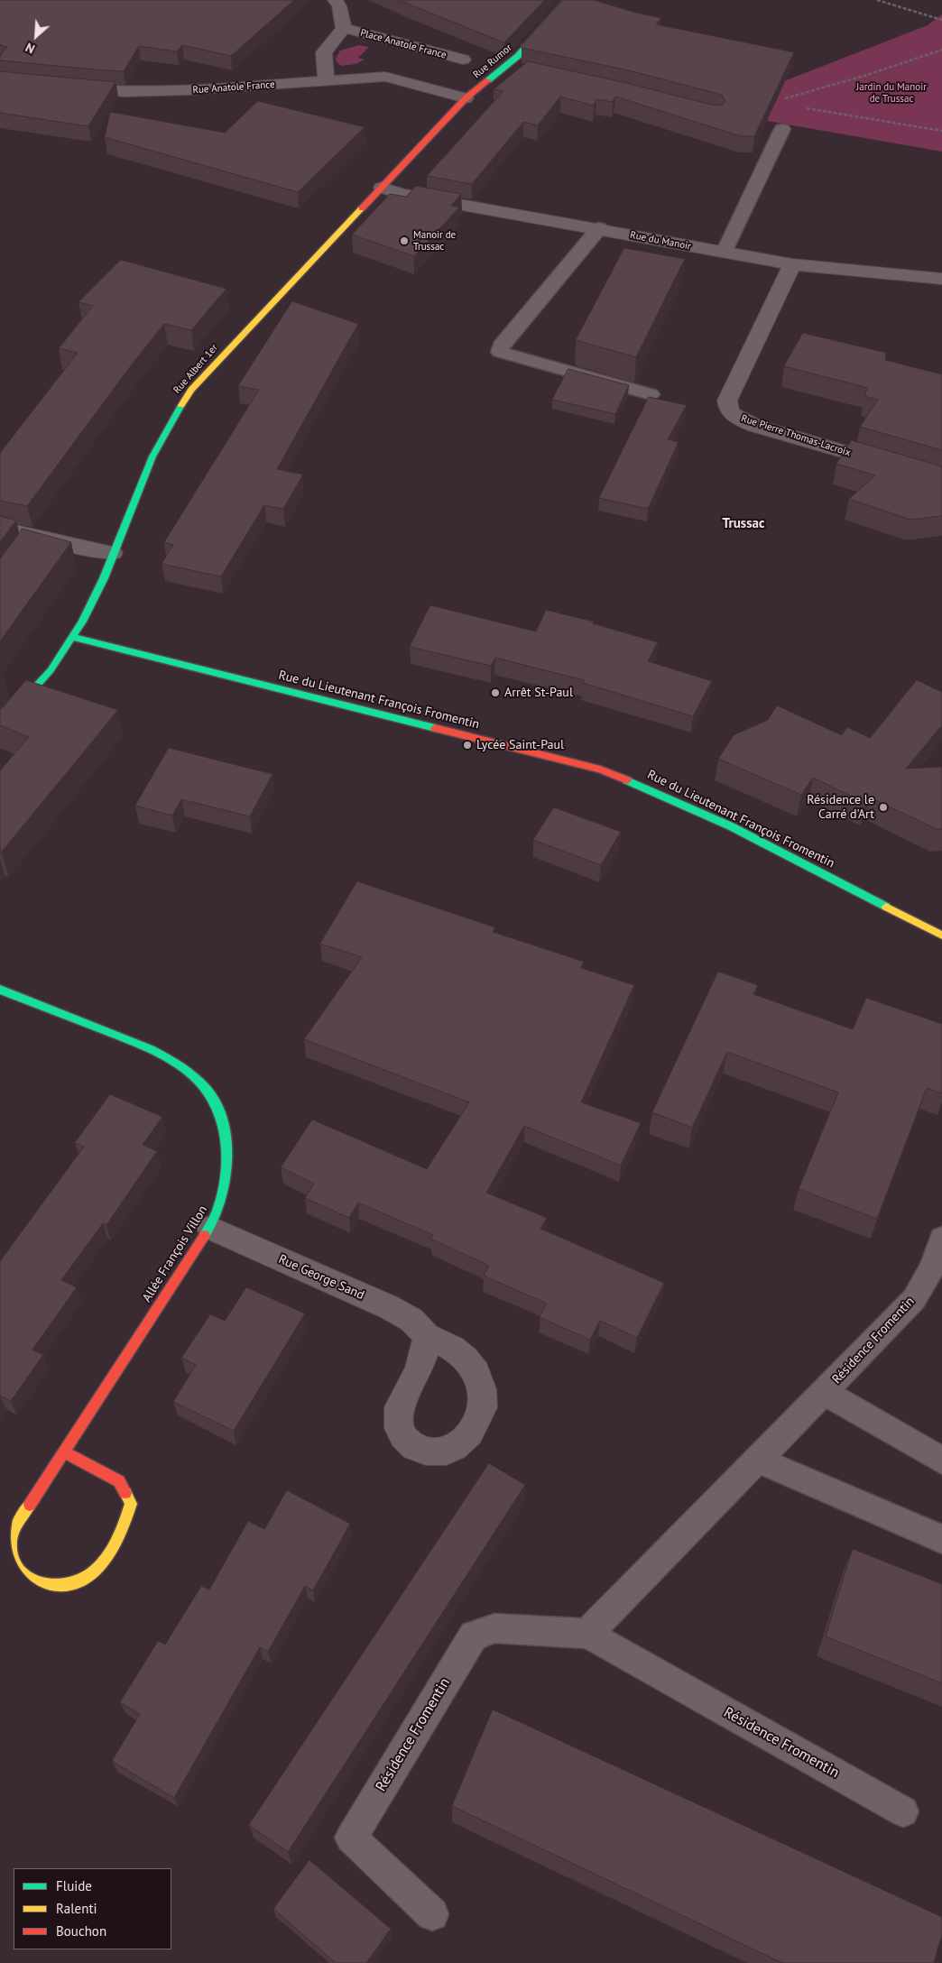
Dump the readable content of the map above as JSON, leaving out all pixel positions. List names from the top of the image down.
{
  "streets": {
    "street": [
      "Place Anatole France",
      "Rue Rumor",
      "Rue Anatole France",
      "Rue du Manoir",
      "Rue Albert 1er",
      "Rue Pierre Thomas-Lacroix",
      "Rue du Lieutenant François Fromentin",
      "Allée François Villon",
      "Rue George Sand"
    ],
    "lane": ["Résidence Fromentin"]
  },
  "crossings": [
    ["Place Anatole France", "Rue Anatole France"],
    ["Rue Rumor", "Rue Anatole France"],
    ["Rue Rumor", "Rue Albert 1er"],
    ["Rue Anatole France", "Rue Albert 1er"],
    ["Rue du Manoir", "Rue Albert 1er"],
    ["Rue du Manoir", "Rue Pierre Thomas-Lacroix"],
    ["Rue Albert 1er", "Rue du Lieutenant François Fromentin"],
    ["Allée François Villon", "Rue George Sand"]
  ],
  "districts": ["Trussac"],
  "parks": ["Jardin du Manoir de Trussac"],
  "places": [
    "Manoir de Trussac",
    "Arrêt St-Paul",
    "Lycée Saint-Paul",
    "Résidence le Carré d'Art"
  ],
  "legend": ["Fluide", "Ralenti", "Bouchon"],
  "north": "bottom left"
}
